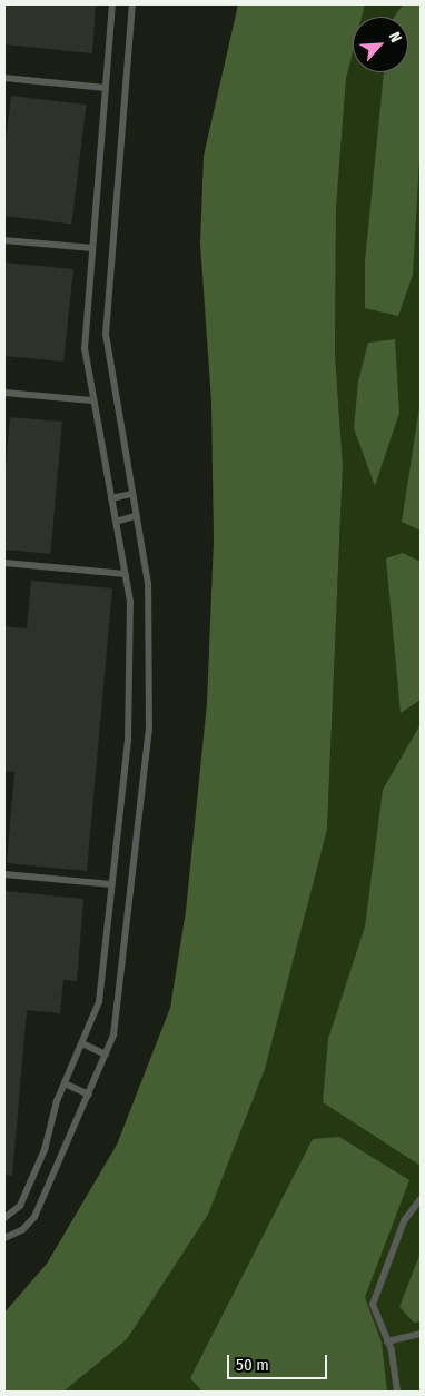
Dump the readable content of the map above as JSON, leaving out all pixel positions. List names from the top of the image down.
{
  "scale_bar": "50 m",
  "north": "top right"
}
